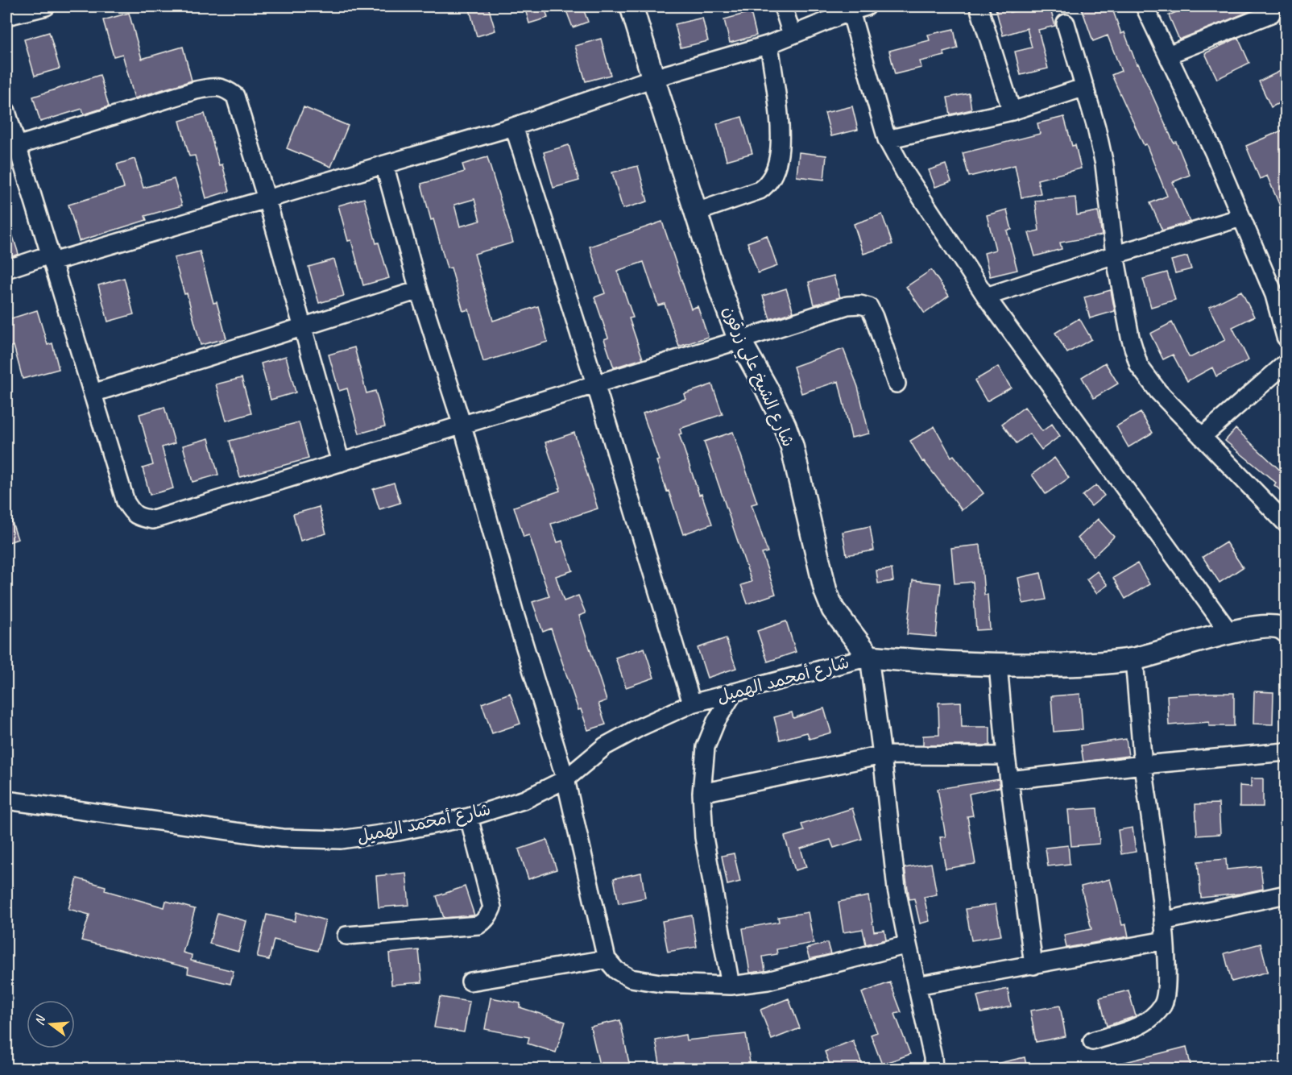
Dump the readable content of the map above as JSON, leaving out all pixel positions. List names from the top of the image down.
{
  "streets": {
    "main road": ["شارع الشيخ علي زرقون"],
    "street": ["شارع أمحمد الهميل"]
  },
  "crossings": [
    ["شارع الشيخ علي زرقون", "شارع أمحمد الهميل"]
  ],
  "north": "left"
}
